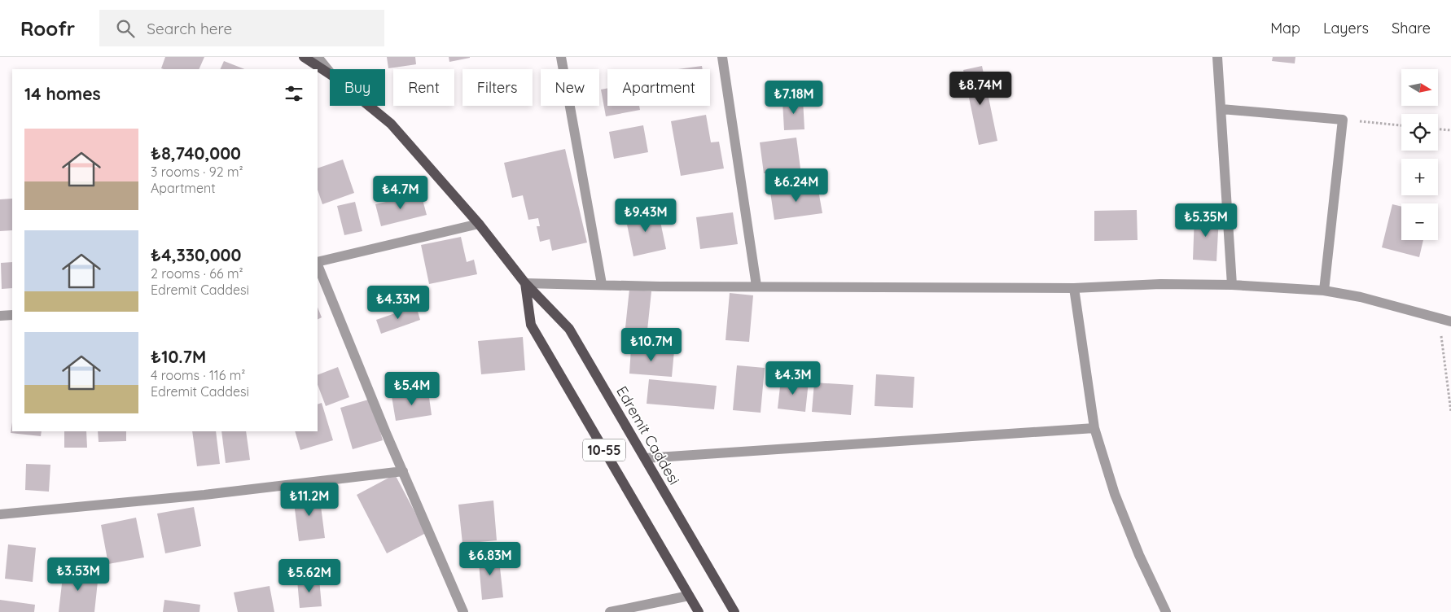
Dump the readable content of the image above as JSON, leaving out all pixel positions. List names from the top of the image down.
{
  "streets": {
    "main road": ["Edremit Caddesi", "10-55"]
  },
  "crossings": [
    ["Edremit Caddesi", "10-55"]
  ],
  "north": "right",
  "page": {
    "header": "Roofr",
    "search": "Search here",
    "nav": ["Map", "Layers", "Share"],
    "map_buttons": ["+", "−"],
    "chip": [
      "Buy",
      "Rent",
      "Filters",
      "New",
      "Apartment"
    ],
    "heading": "14 homes",
    "price": [
      "₺8.74M",
      "₺7.18M",
      "₺6.24M",
      "₺4.7M",
      "₺9.43M",
      "₺5.35M",
      "₺4.33M",
      "₺10.7M",
      "₺4.3M",
      "₺5.4M",
      "₺11.2M",
      "₺6.83M",
      "₺3.53M",
      "₺5.62M"
    ],
    "list": [
      {
        "name": "₺8,740,000",
        "note": "3 rooms · 92 m² · Apartment"
      },
      {
        "name": "₺4,330,000",
        "note": "2 rooms · 66 m² · Edremit Caddesi"
      },
      {
        "name": "₺10.7M",
        "note": "4 rooms · 116 m² · Edremit Caddesi"
      }
    ]
  }
}
